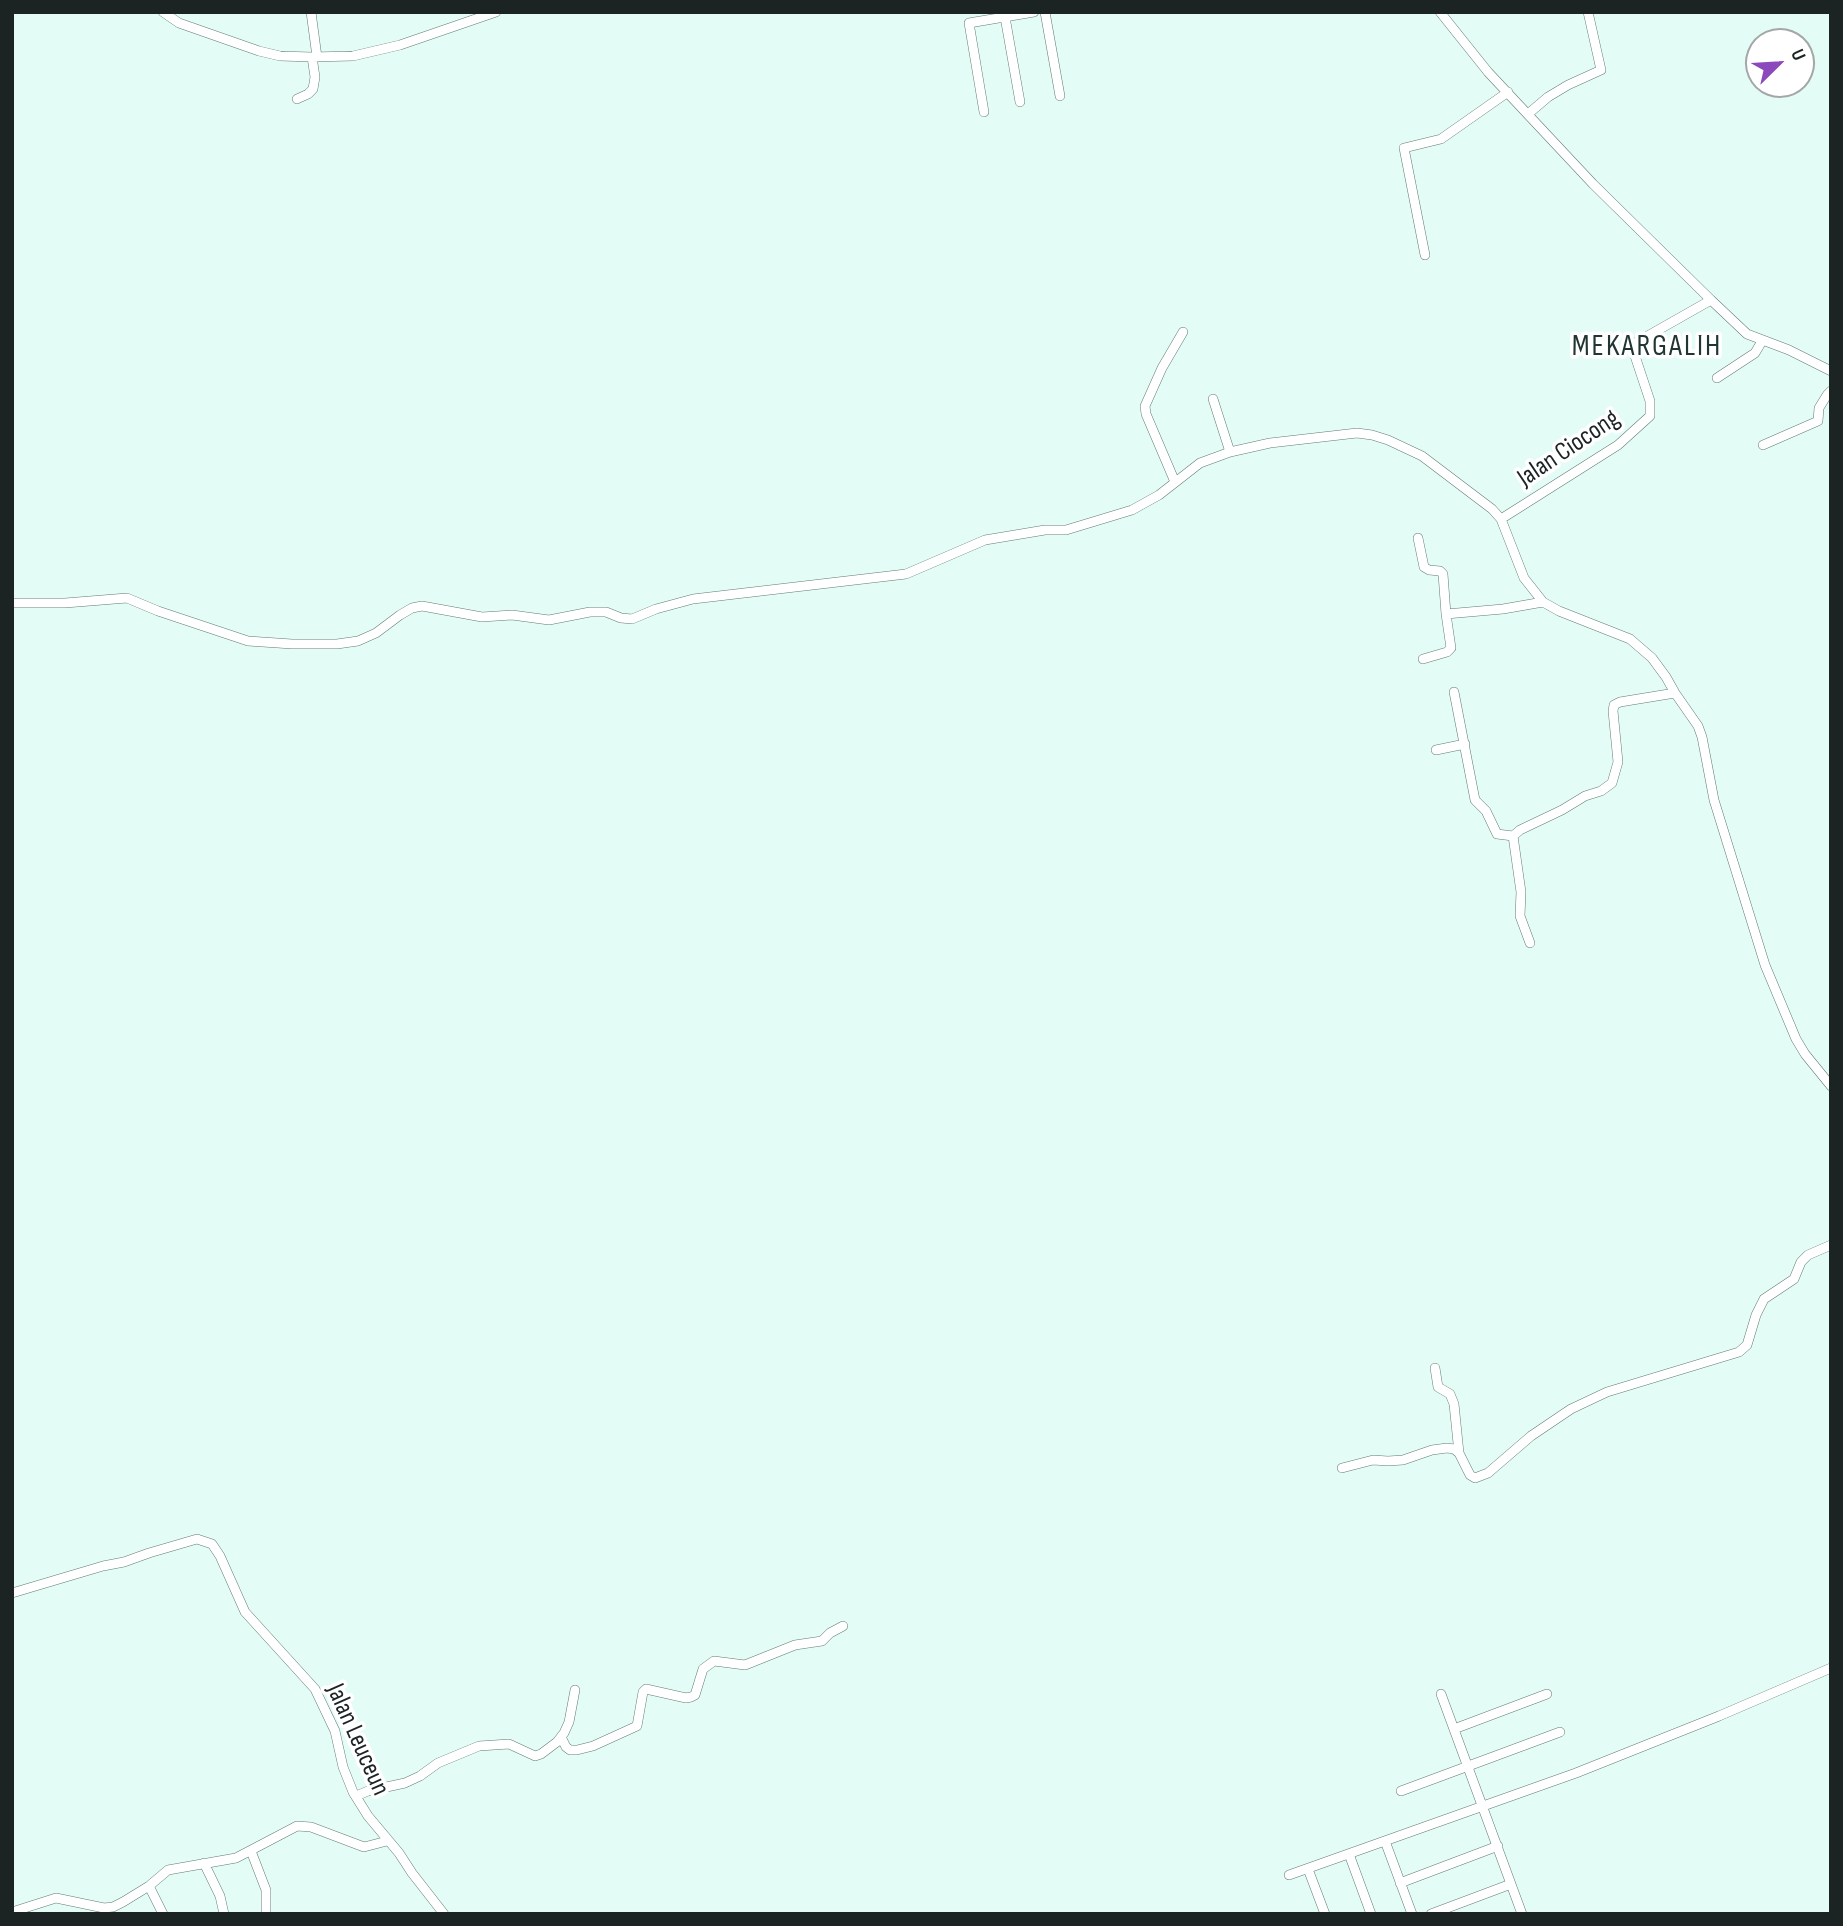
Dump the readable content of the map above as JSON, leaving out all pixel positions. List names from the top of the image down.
{
  "streets": {
    "street": ["Jalan Ciocong", "Jalan Leuceun"]
  },
  "districts": ["MEKARGALIH"],
  "north": "top right"
}
